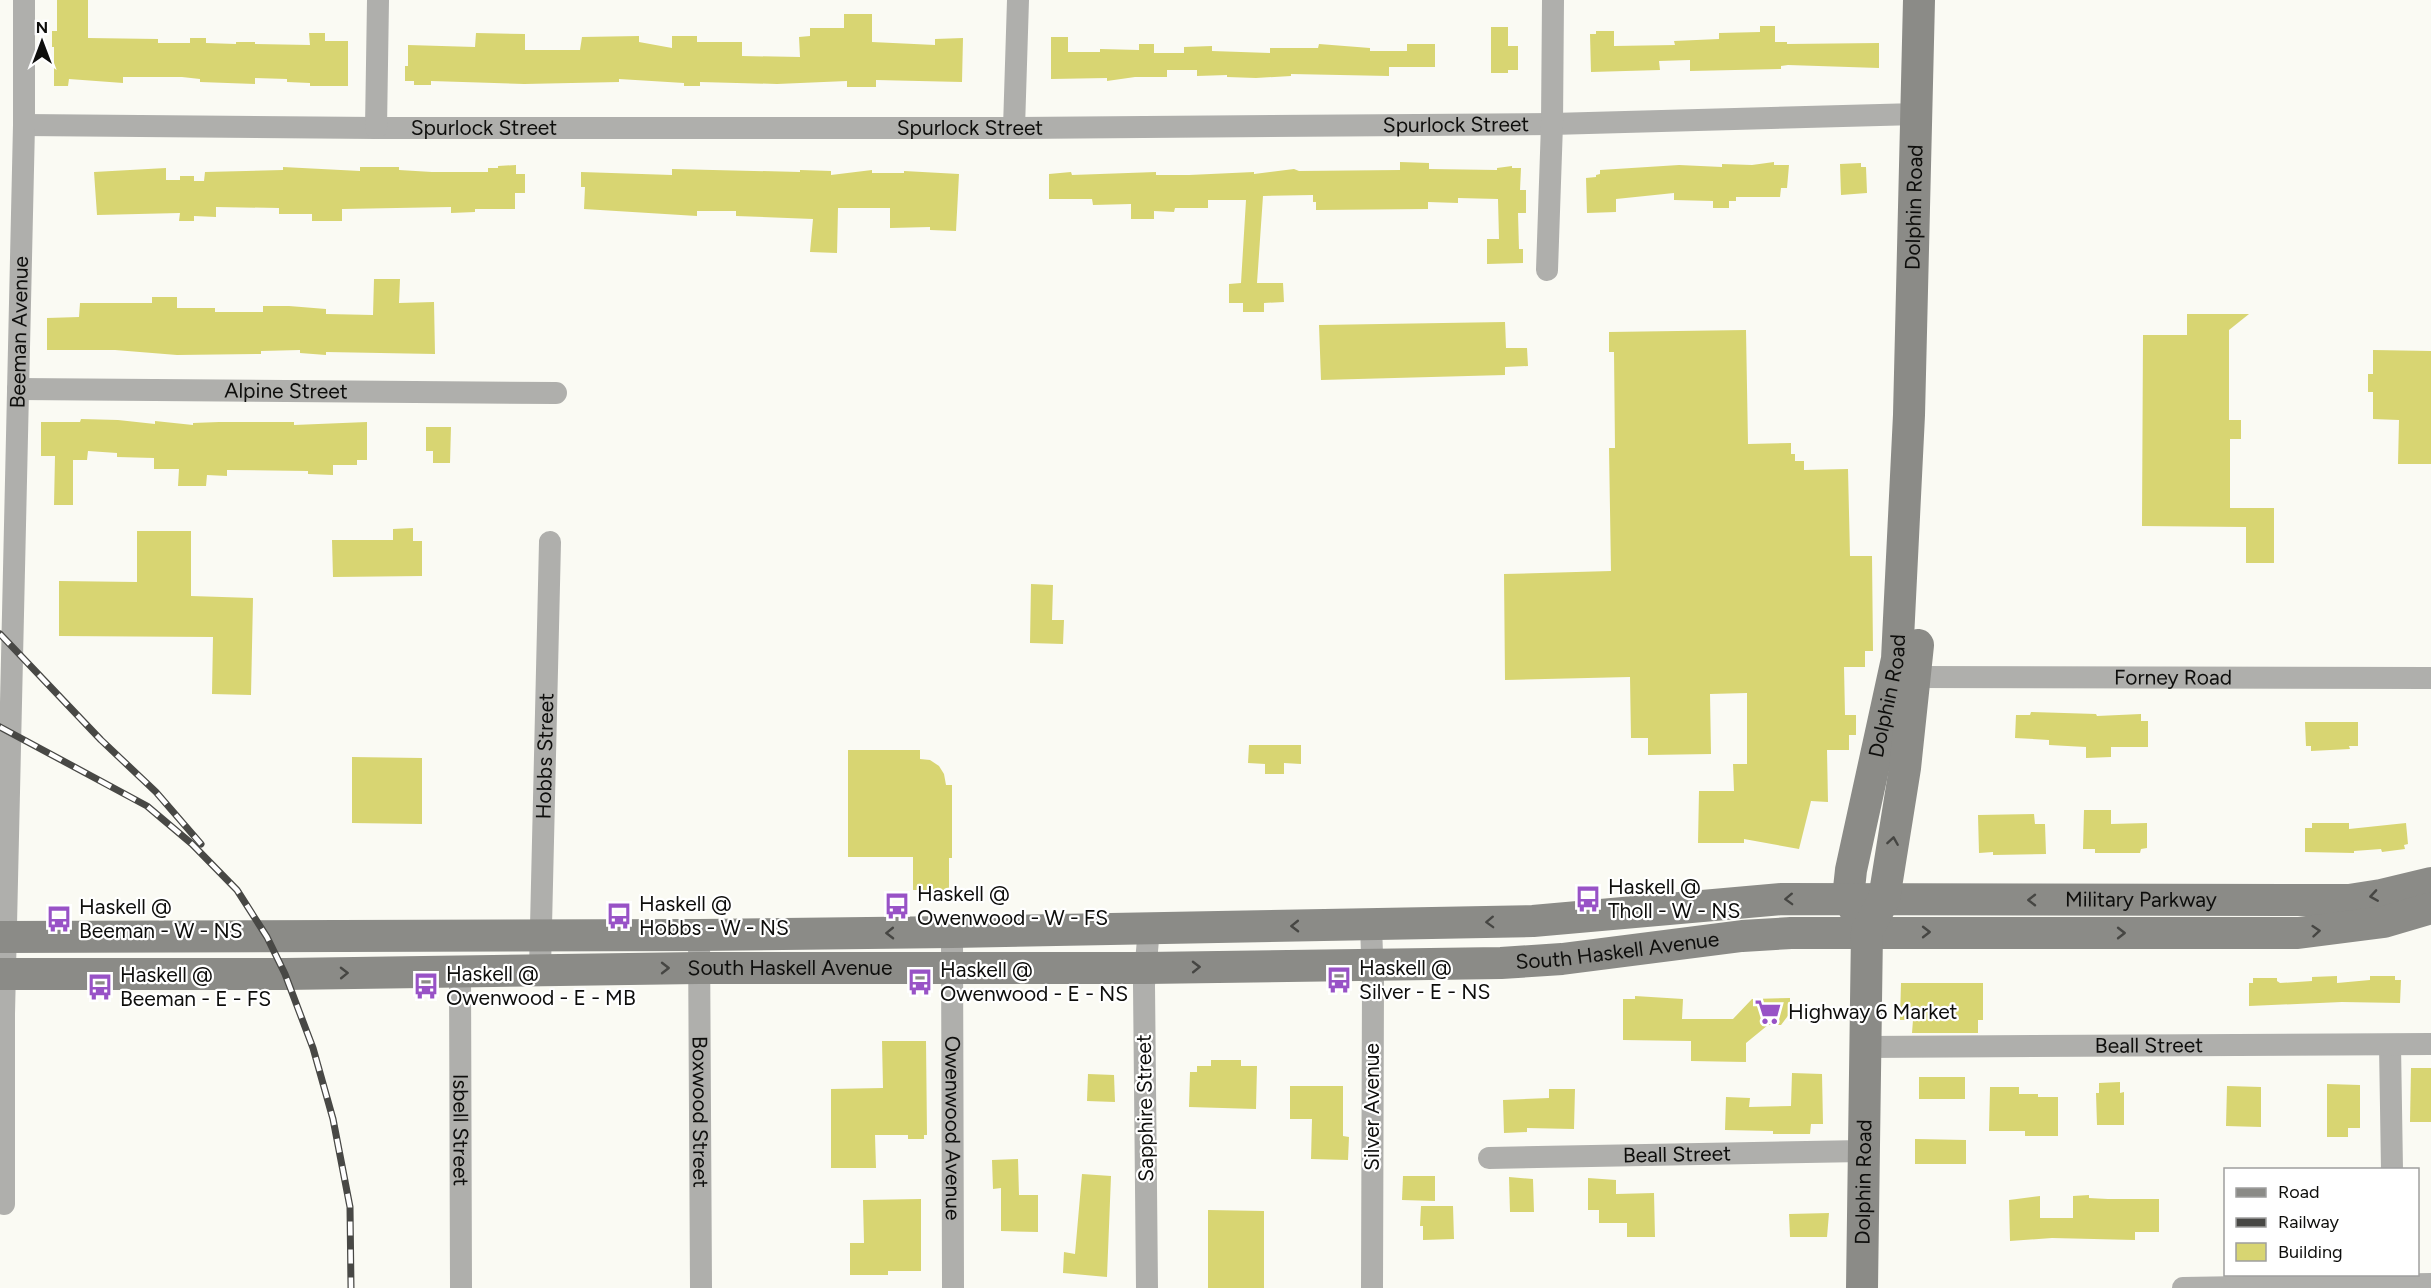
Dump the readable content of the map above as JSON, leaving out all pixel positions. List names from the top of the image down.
{
  "streets": {
    "main road": ["Dolphin Road", "Military Parkway", "South Haskell Avenue"],
    "street": [
      "Spurlock Street",
      "Beeman Avenue",
      "Alpine Street",
      "Forney Road",
      "Hobbs Street",
      "Beall Street",
      "Silver Avenue",
      "Sapphire Street",
      "Boxwood Street",
      "Owenwood Avenue",
      "Isbell Street"
    ]
  },
  "crossings": [
    ["Spurlock Street", "Dolphin Road"],
    ["Spurlock Street", "Beeman Avenue"],
    ["Dolphin Road", "Forney Road"],
    ["Dolphin Road", "Military Parkway"],
    ["Dolphin Road", "South Haskell Avenue"],
    ["Dolphin Road", "Beall Street"],
    ["Beeman Avenue", "Alpine Street"],
    ["Beeman Avenue", "South Haskell Avenue"],
    ["Hobbs Street", "South Haskell Avenue"],
    ["Military Parkway", "South Haskell Avenue"],
    ["South Haskell Avenue", "Silver Avenue"],
    ["South Haskell Avenue", "Sapphire Street"],
    ["South Haskell Avenue", "Boxwood Street"],
    ["South Haskell Avenue", "Owenwood Avenue"],
    ["South Haskell Avenue", "Isbell Street"]
  ],
  "places": {
    "bus stop": [
      "Haskell @ Tholl - W - NS",
      "Haskell @ Owenwood - W - FS",
      "Haskell @ Hobbs - W - NS",
      "Haskell @ Beeman - W - NS",
      "Haskell @ Silver - E - NS",
      "Haskell @ Owenwood - E - NS",
      "Haskell @ Owenwood - E - MB",
      "Haskell @ Beeman - E - FS"
    ],
    "supermarket": ["Highway 6 Market"]
  },
  "legend": ["Road", "Railway", "Building"],
  "north": "top"
}
